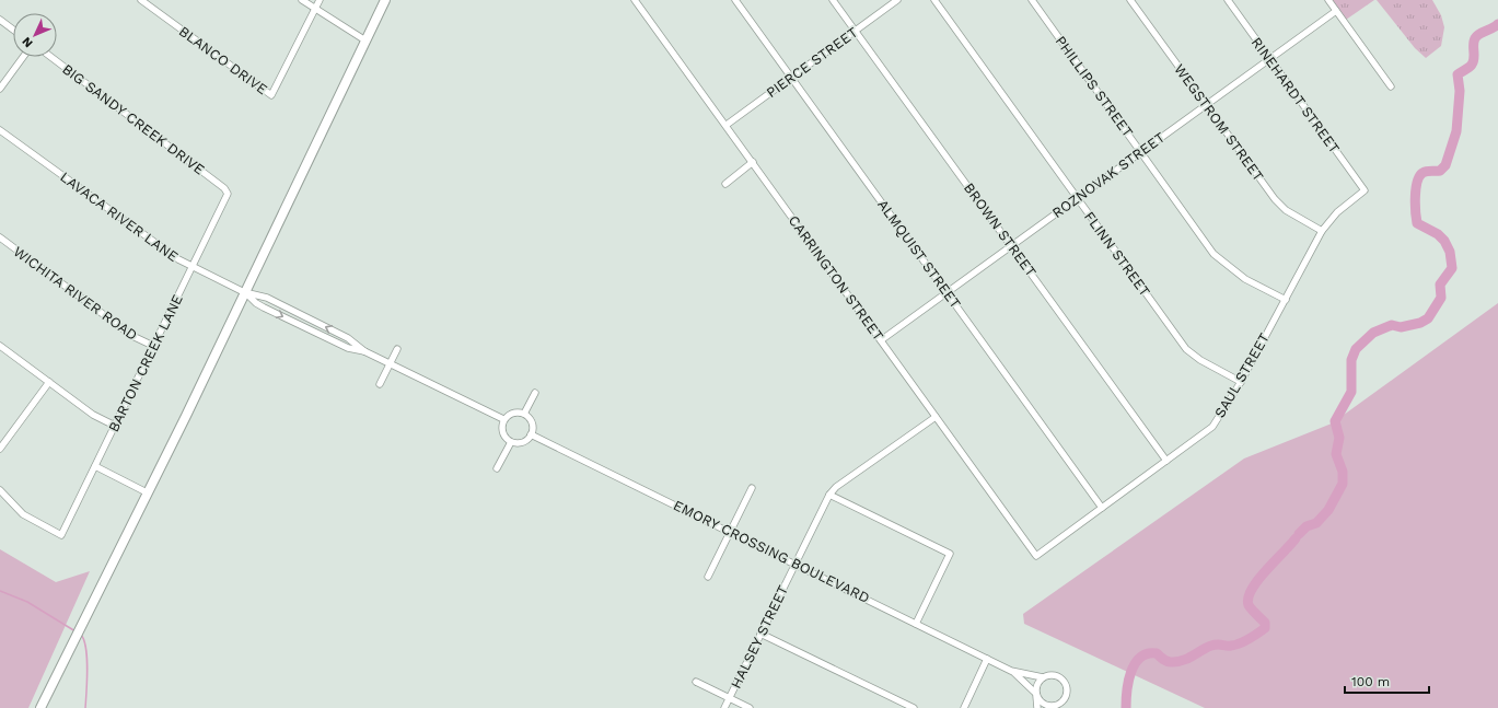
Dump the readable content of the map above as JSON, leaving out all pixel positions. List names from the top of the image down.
{
  "streets": {
    "street": [
      "BLANCO DRIVE",
      "PIERCE STREET",
      "PHILLIPS STREET",
      "RINEHARDT STREET",
      "BIG SANDY CREEK DRIVE",
      "WEGSTROM STREET",
      "ROZNOVAK STREET",
      "LAVACA RIVER LANE",
      "BROWN STREET",
      "ALMQUIST STREET",
      "FLINN STREET",
      "CARRINGTON STREET",
      "WICHITA RIVER ROAD",
      "BARTON CREEK LANE",
      "SAUL STREET",
      "EMORY CROSSING BOULEVARD",
      "HALSEY STREET"
    ]
  },
  "crossings": [
    ["PIERCE STREET", "BROWN STREET"],
    ["PIERCE STREET", "ALMQUIST STREET"],
    ["PIERCE STREET", "CARRINGTON STREET"],
    ["PHILLIPS STREET", "ROZNOVAK STREET"],
    ["PHILLIPS STREET", "SAUL STREET"],
    ["RINEHARDT STREET", "ROZNOVAK STREET"],
    ["RINEHARDT STREET", "SAUL STREET"],
    ["BIG SANDY CREEK DRIVE", "BARTON CREEK LANE"],
    ["WEGSTROM STREET", "ROZNOVAK STREET"],
    ["WEGSTROM STREET", "SAUL STREET"],
    ["ROZNOVAK STREET", "BROWN STREET"],
    ["ROZNOVAK STREET", "ALMQUIST STREET"],
    ["ROZNOVAK STREET", "FLINN STREET"],
    ["ROZNOVAK STREET", "CARRINGTON STREET"],
    ["LAVACA RIVER LANE", "BARTON CREEK LANE"],
    ["BROWN STREET", "SAUL STREET"],
    ["ALMQUIST STREET", "SAUL STREET"],
    ["FLINN STREET", "SAUL STREET"],
    ["CARRINGTON STREET", "SAUL STREET"],
    ["CARRINGTON STREET", "HALSEY STREET"],
    ["WICHITA RIVER ROAD", "BARTON CREEK LANE"],
    ["EMORY CROSSING BOULEVARD", "HALSEY STREET"]
  ],
  "scale_bar": "100 m",
  "north": "bottom left"
}
